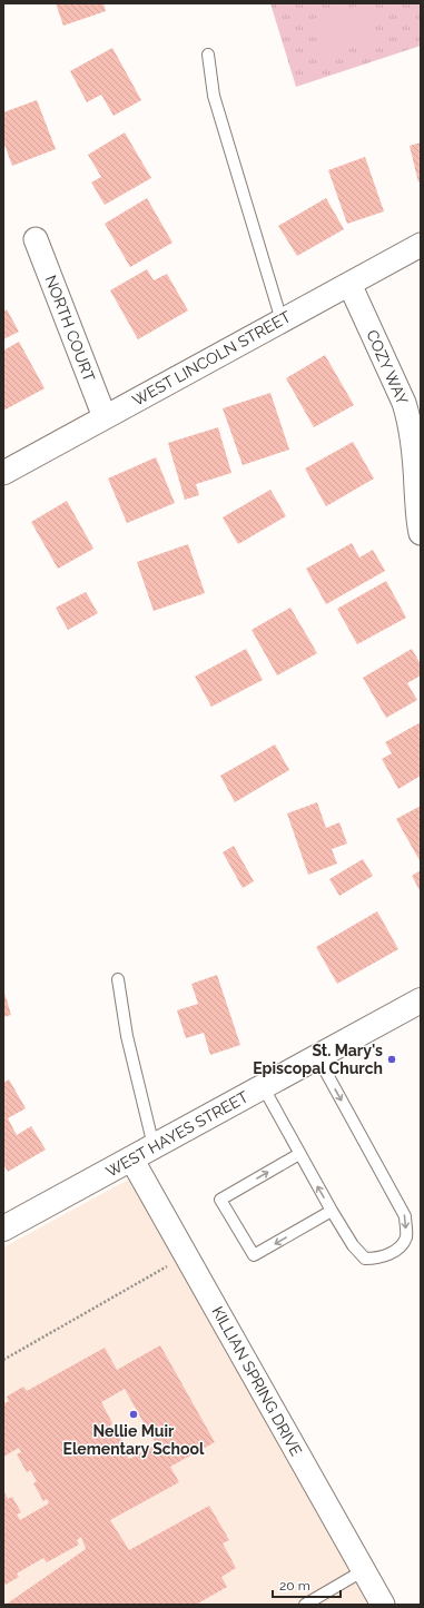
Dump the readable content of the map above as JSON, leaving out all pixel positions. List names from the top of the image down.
{
  "streets": {
    "street": [
      "NORTH COURT",
      "WEST LINCOLN STREET",
      "COZY WAY",
      "WEST HAYES STREET",
      "KILLIAN SPRING DRIVE"
    ]
  },
  "crossings": [
    ["NORTH COURT", "WEST LINCOLN STREET"],
    ["WEST LINCOLN STREET", "COZY WAY"],
    ["WEST HAYES STREET", "KILLIAN SPRING DRIVE"]
  ],
  "places": ["St. Mary's Episcopal Church", "Nellie Muir Elementary School"],
  "scale_bar": "20 m"
}
